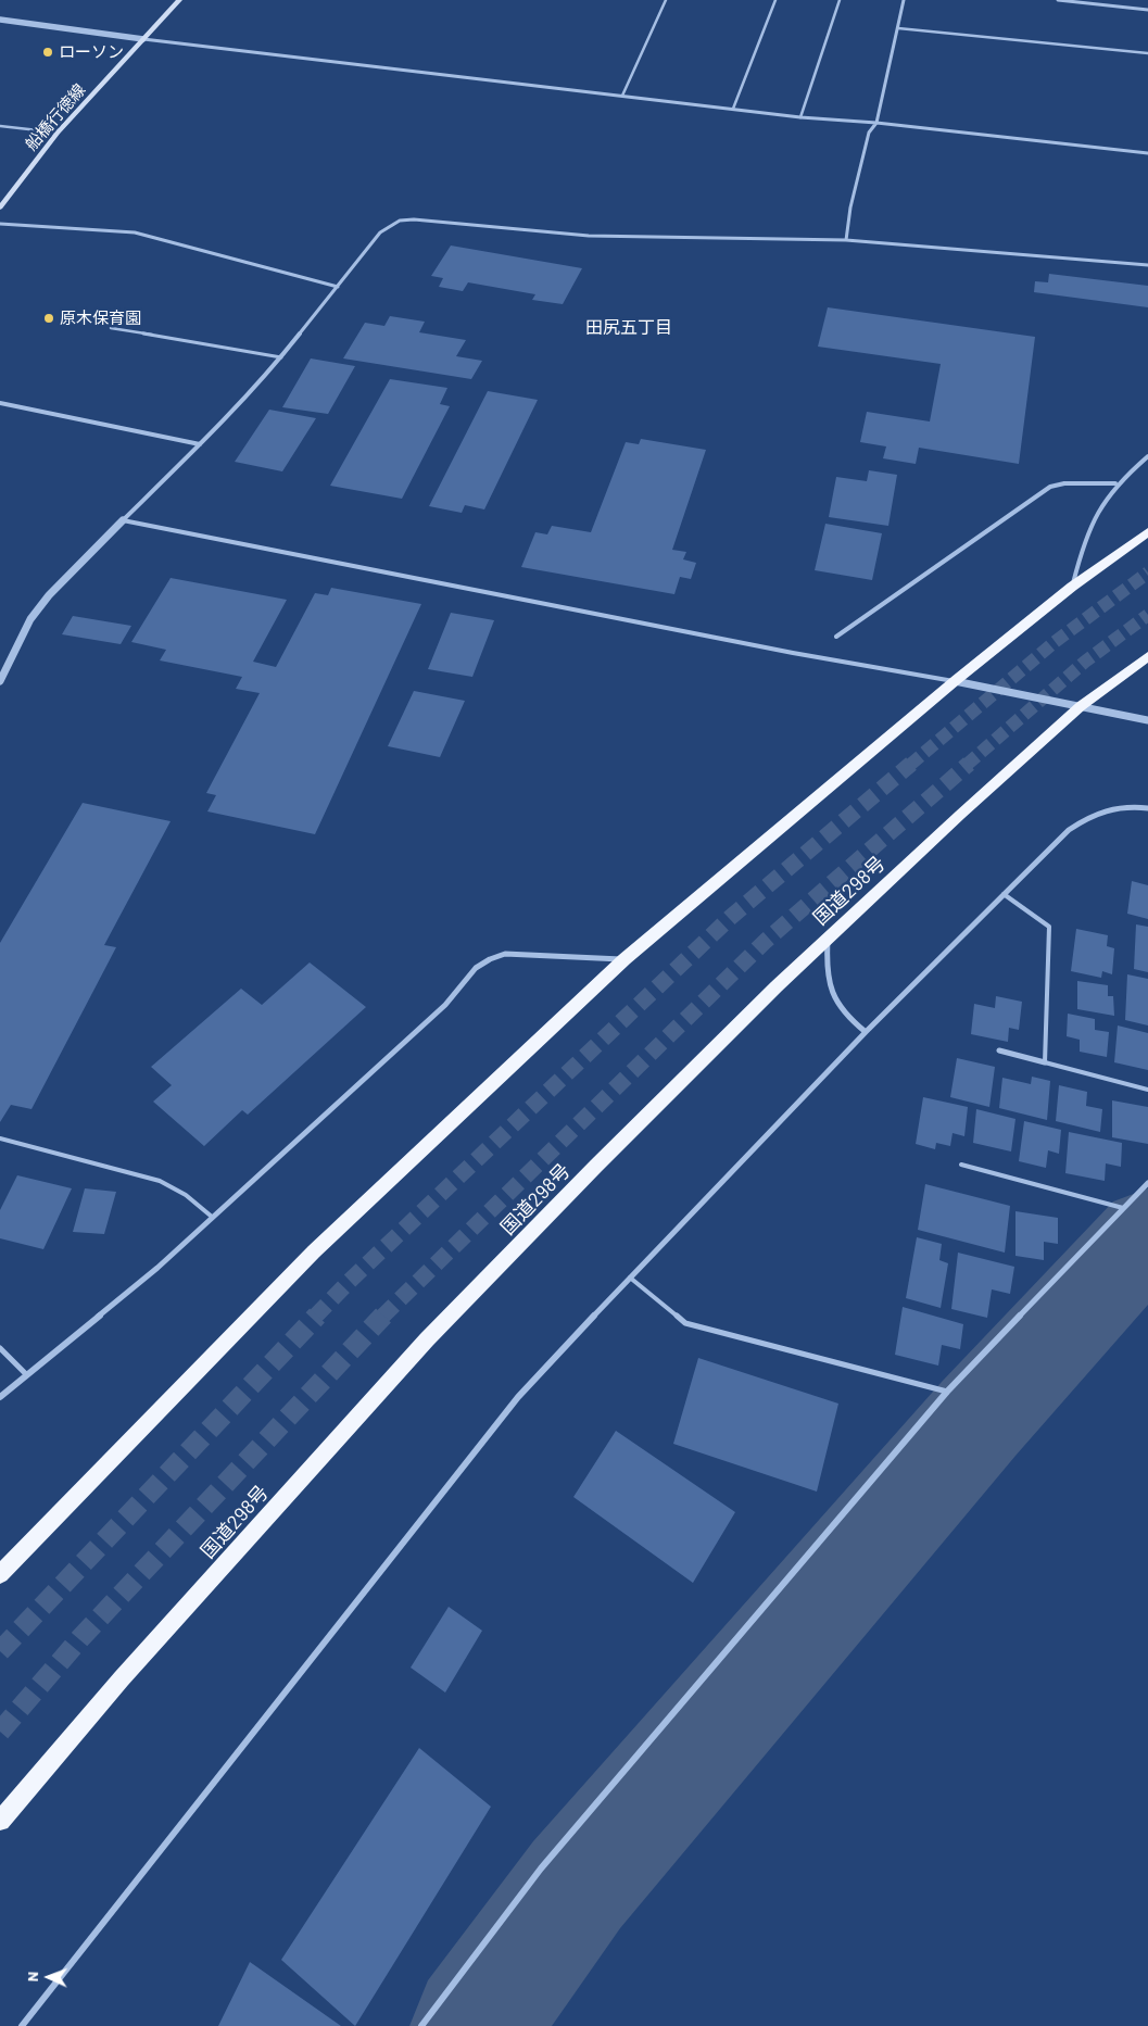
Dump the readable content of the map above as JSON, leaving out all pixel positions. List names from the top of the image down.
{
  "streets": {
    "highway": ["国道298号"],
    "main road": ["船橋行徳線"]
  },
  "districts": ["田尻五丁目"],
  "places": ["ローソン", "原木保育園"],
  "north": "left"
}
